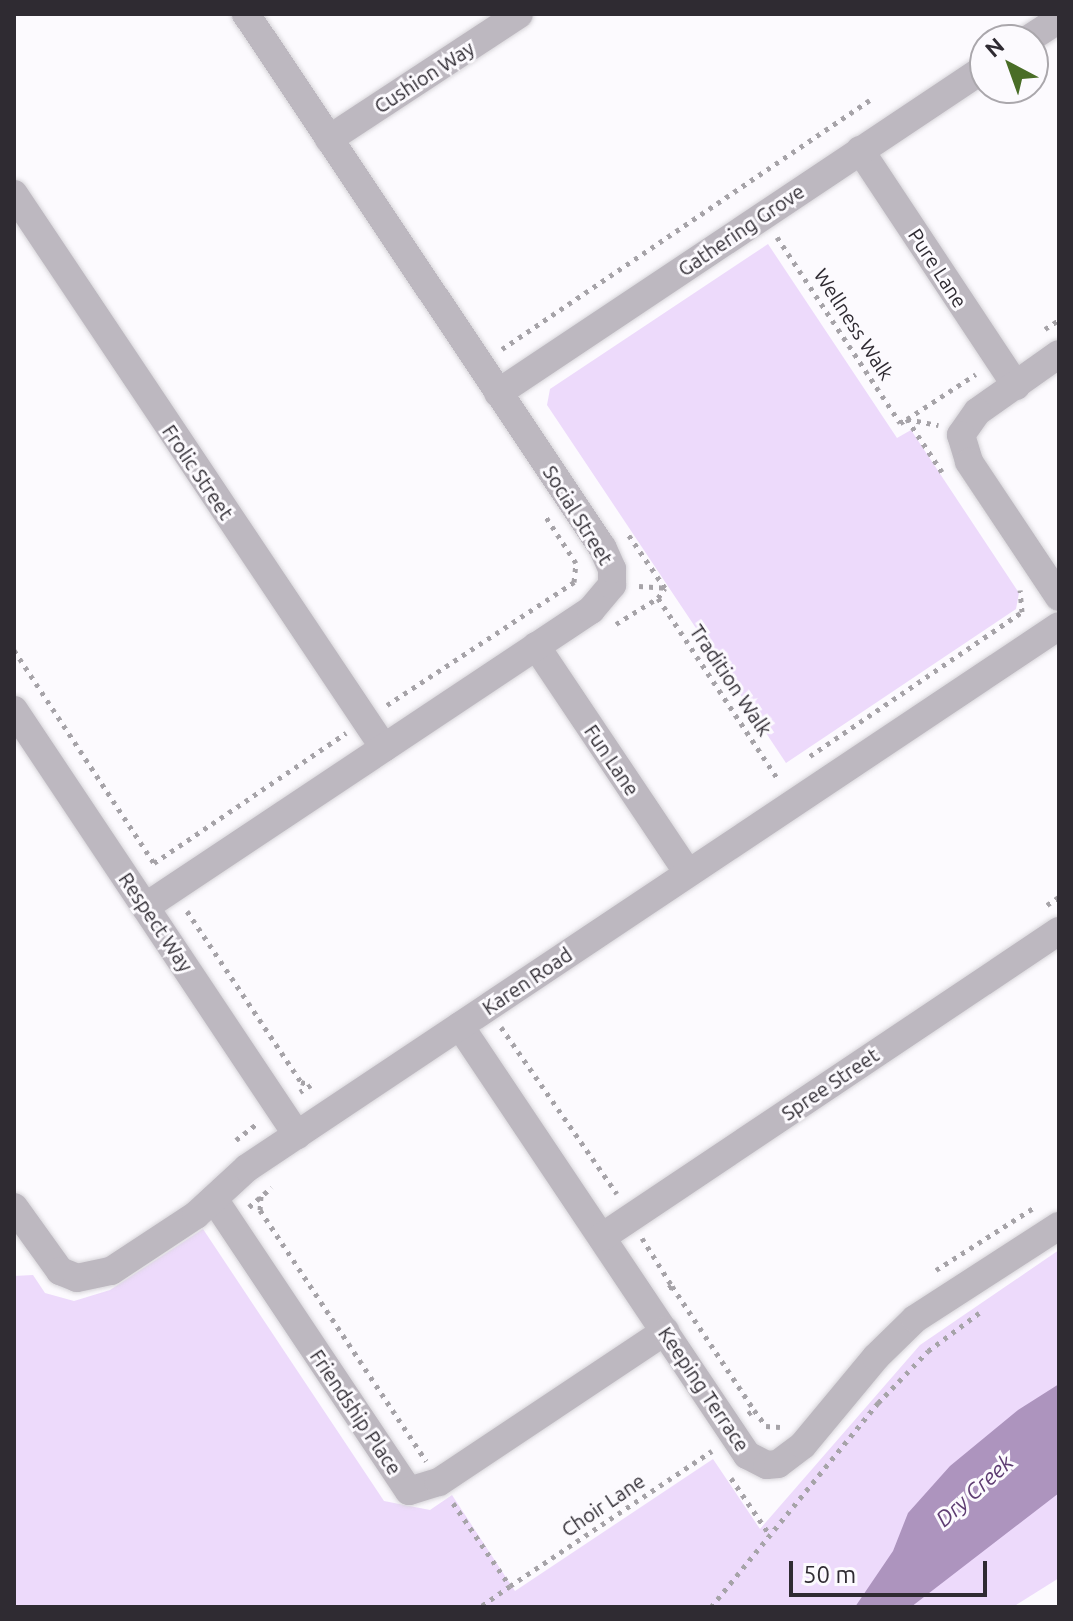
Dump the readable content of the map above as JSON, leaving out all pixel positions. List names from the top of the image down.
{
  "streets": {
    "street": [
      "Cushion Way",
      "Gathering Grove",
      "Pure Lane",
      "Frolic Street",
      "Social Street",
      "Fun Lane",
      "Respect Way",
      "Karen Road",
      "Spree Street",
      "Keeping Terrace",
      "Friendship Place"
    ],
    "path": ["Wellness Walk", "Tradition Walk", "Choir Lane"]
  },
  "crossings": [
    ["Cushion Way", "Social Street"],
    ["Gathering Grove", "Pure Lane"],
    ["Gathering Grove", "Social Street"],
    ["Frolic Street", "Social Street"],
    ["Social Street", "Fun Lane"],
    ["Social Street", "Respect Way"],
    ["Fun Lane", "Karen Road"],
    ["Respect Way", "Karen Road"],
    ["Karen Road", "Keeping Terrace"],
    ["Karen Road", "Friendship Place"],
    ["Spree Street", "Keeping Terrace"]
  ],
  "water": ["Dry Creek"],
  "scale_bar": "50 m",
  "north": "top left"
}
